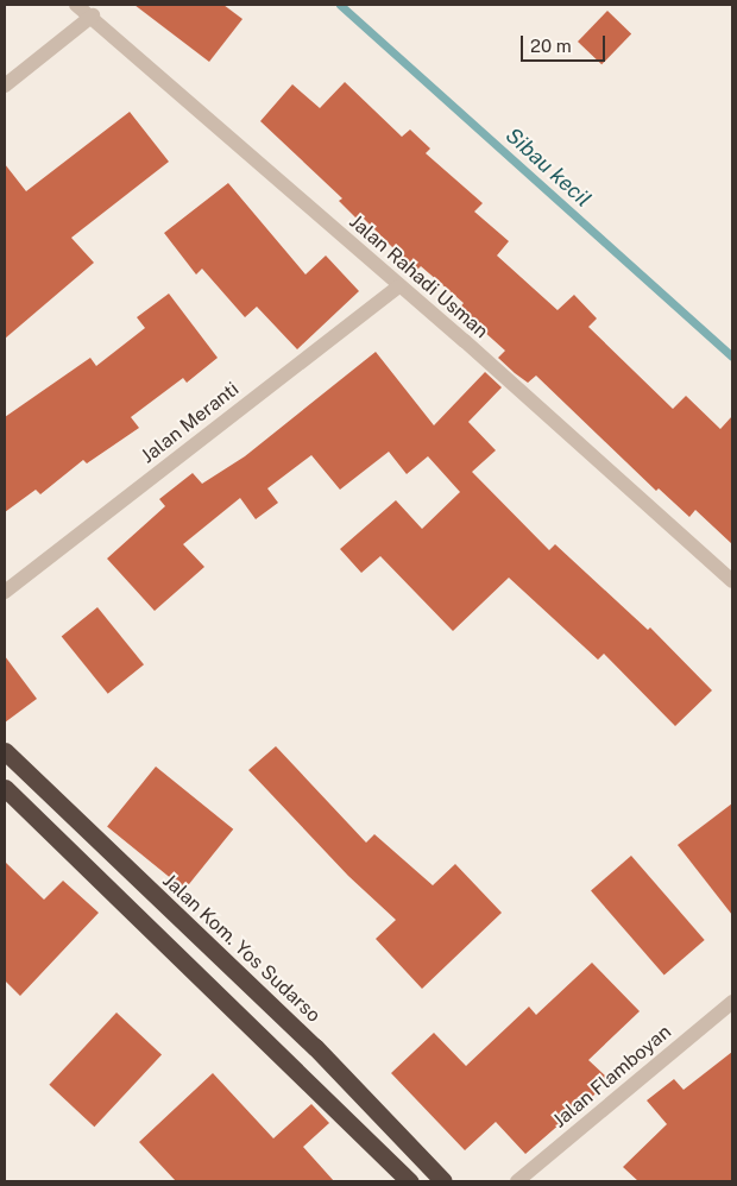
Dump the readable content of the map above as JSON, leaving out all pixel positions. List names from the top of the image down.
{
  "streets": {
    "highway": ["Jalan Kom. Yos Sudarso"],
    "street": ["Jalan Rahadi Usman", "Jalan Meranti", "Jalan Flamboyan"]
  },
  "crossings": [
    ["Jalan Rahadi Usman", "Jalan Meranti"]
  ],
  "water": ["Sibau kecil"],
  "scale_bar": "20 m"
}
